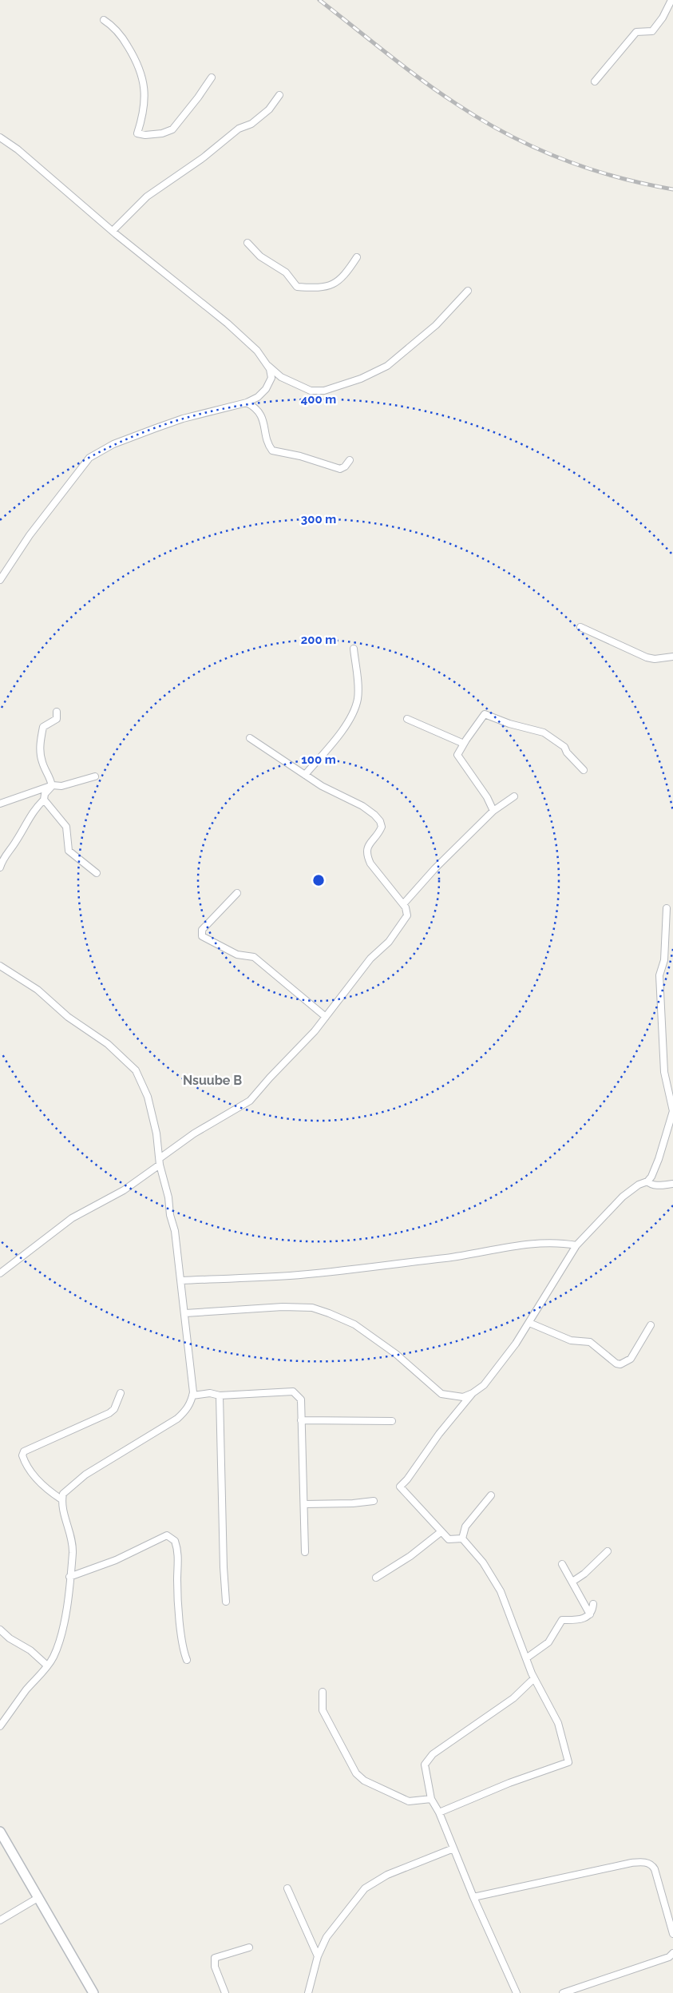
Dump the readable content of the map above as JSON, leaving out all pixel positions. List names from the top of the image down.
{
  "districts": ["Nsuube B"],
  "rings": [
    "400 m",
    "300 m",
    "200 m",
    "100 m"
  ]
}
